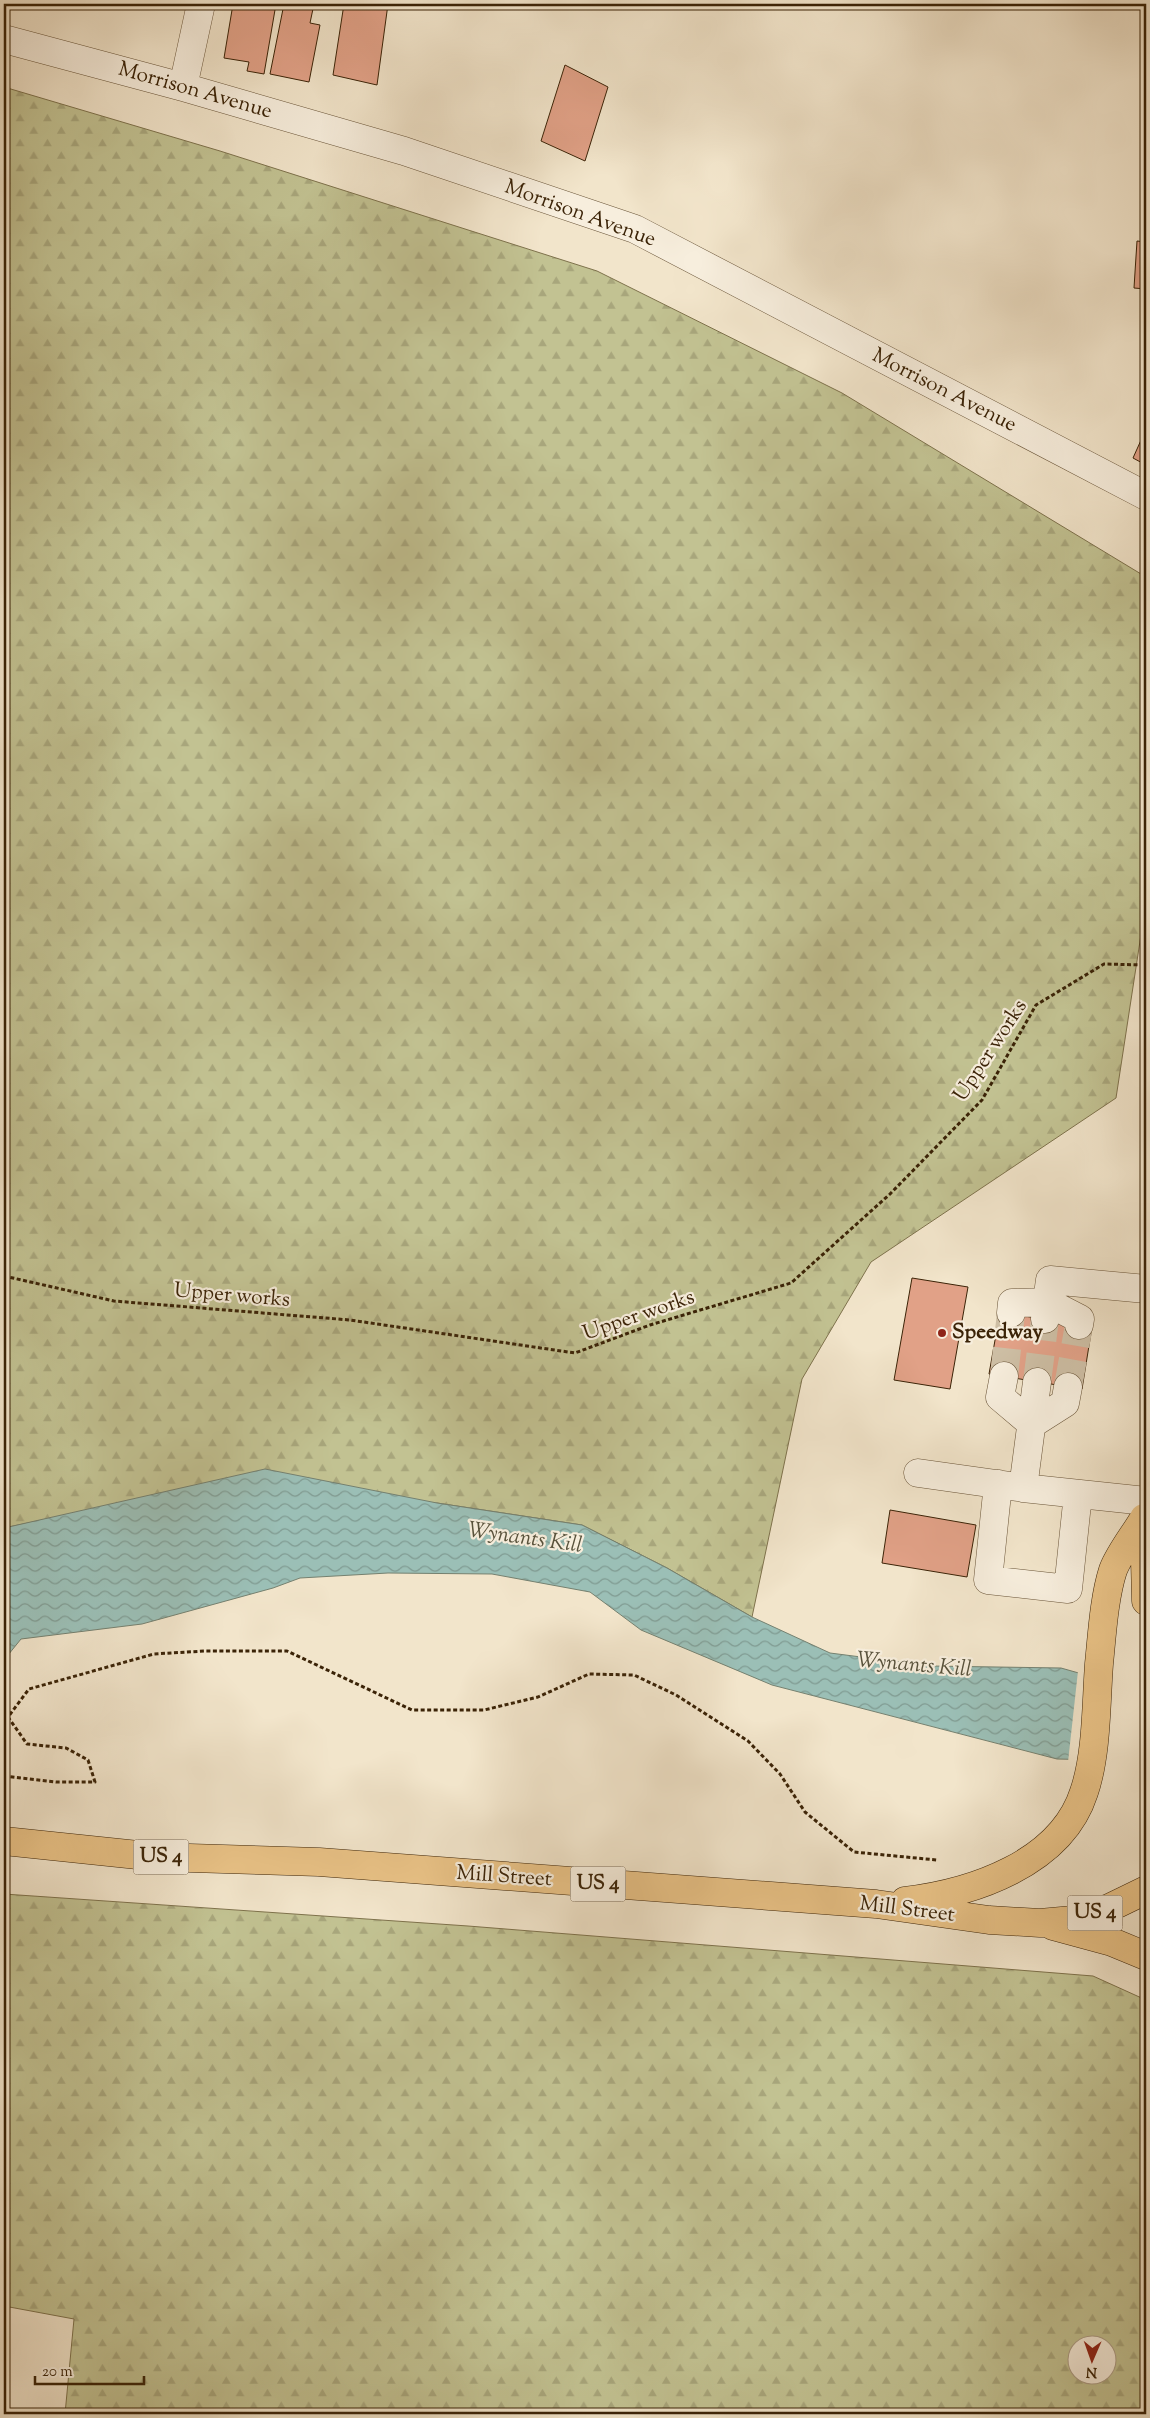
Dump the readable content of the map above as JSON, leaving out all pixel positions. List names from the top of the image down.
{
  "streets": {
    "main road": ["US 4", "Mill Street"],
    "street": ["Morrison Avenue"],
    "path": ["Upper works"]
  },
  "crossings": [
    ["US 4", "Mill Street"]
  ],
  "water": ["Wynants Kill"],
  "places": ["Speedway"],
  "scale_bar": "20 m",
  "north": "bottom"
}
